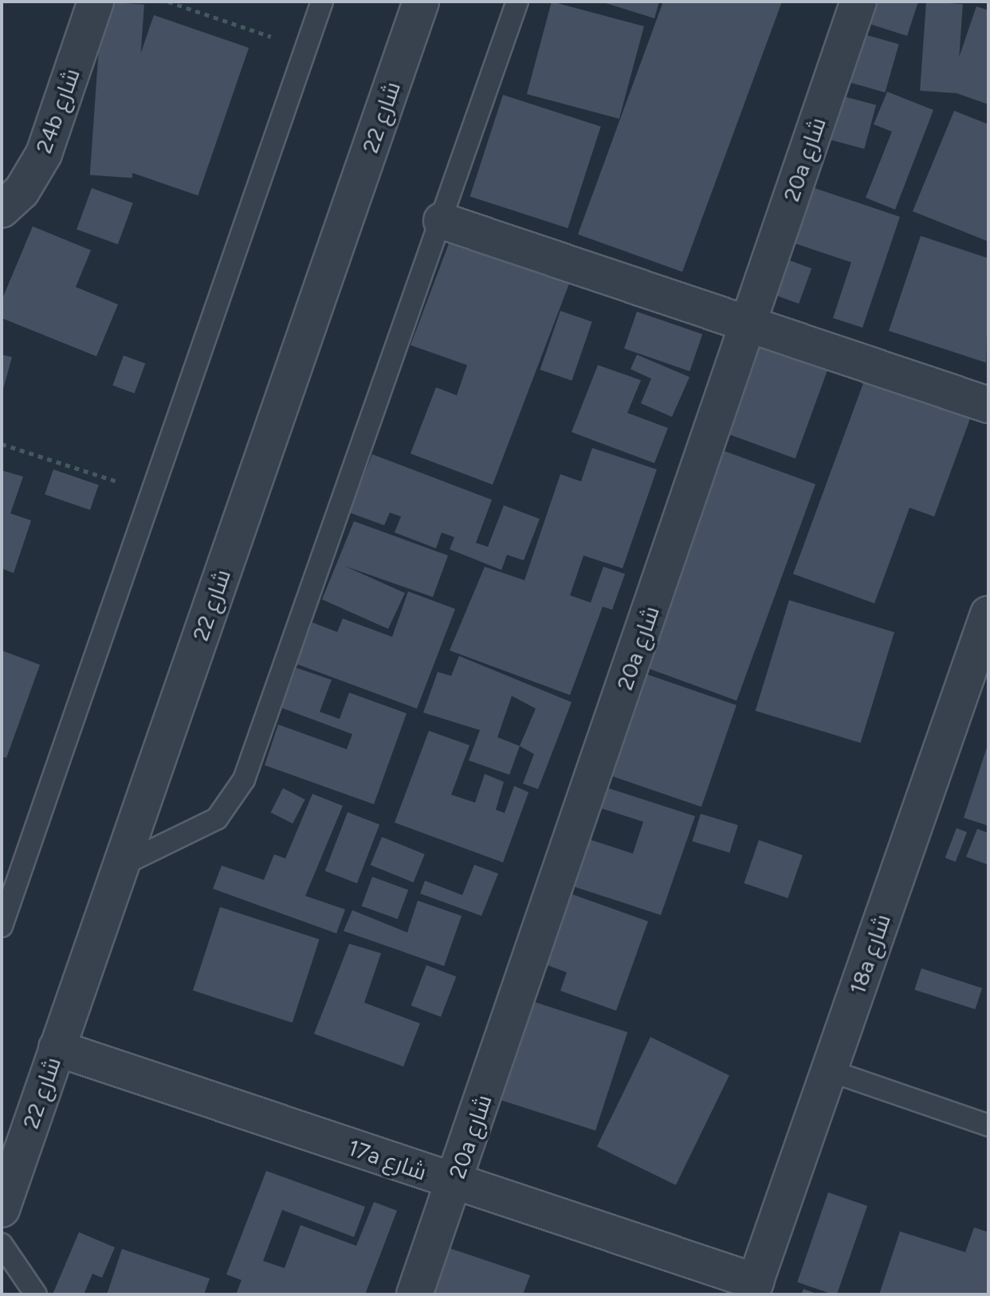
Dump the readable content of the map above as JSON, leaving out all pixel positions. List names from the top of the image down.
{
  "streets": {
    "street": [
      "24b شارع",
      "شارع 22",
      "20a شارع",
      "18a شارع",
      "17a شارع"
    ]
  },
  "crossings": [
    ["شارع 22", "17a شارع"],
    ["20a شارع", "17a شارع"],
    ["18a شارع", "17a شارع"]
  ]
}
